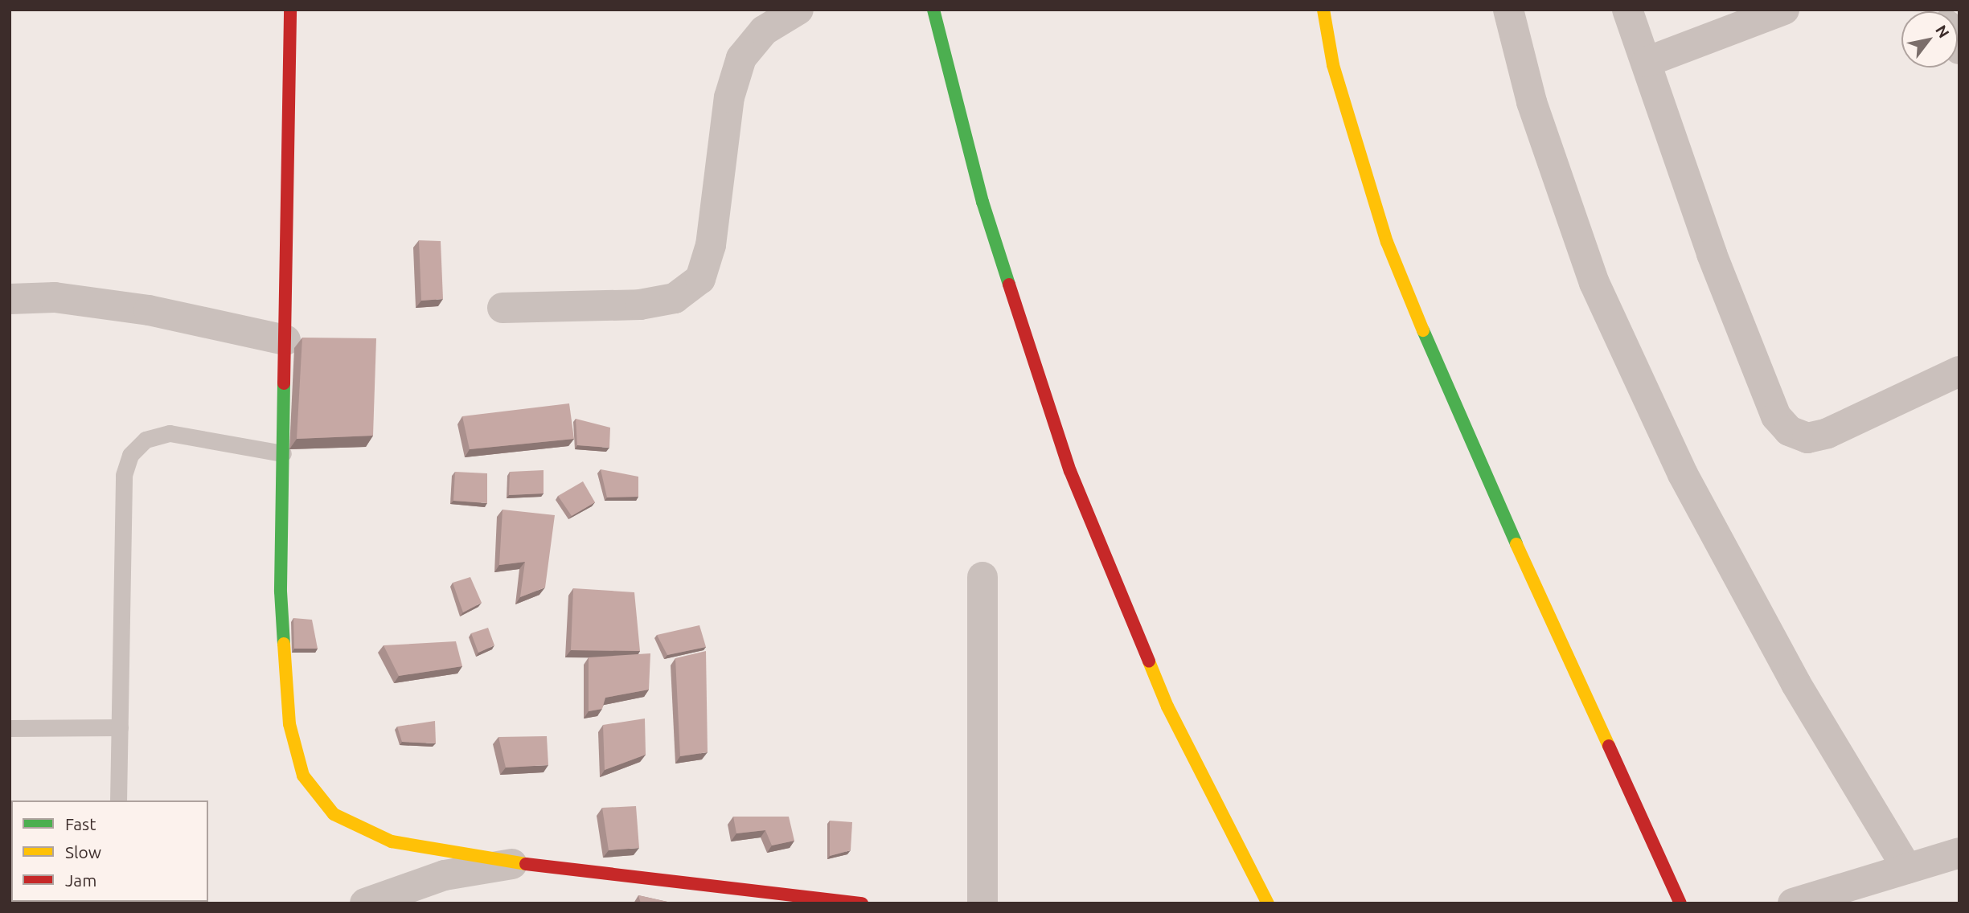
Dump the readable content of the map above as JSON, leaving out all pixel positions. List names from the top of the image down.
{
  "legend": ["Fast", "Slow", "Jam"],
  "north": "top right"
}
